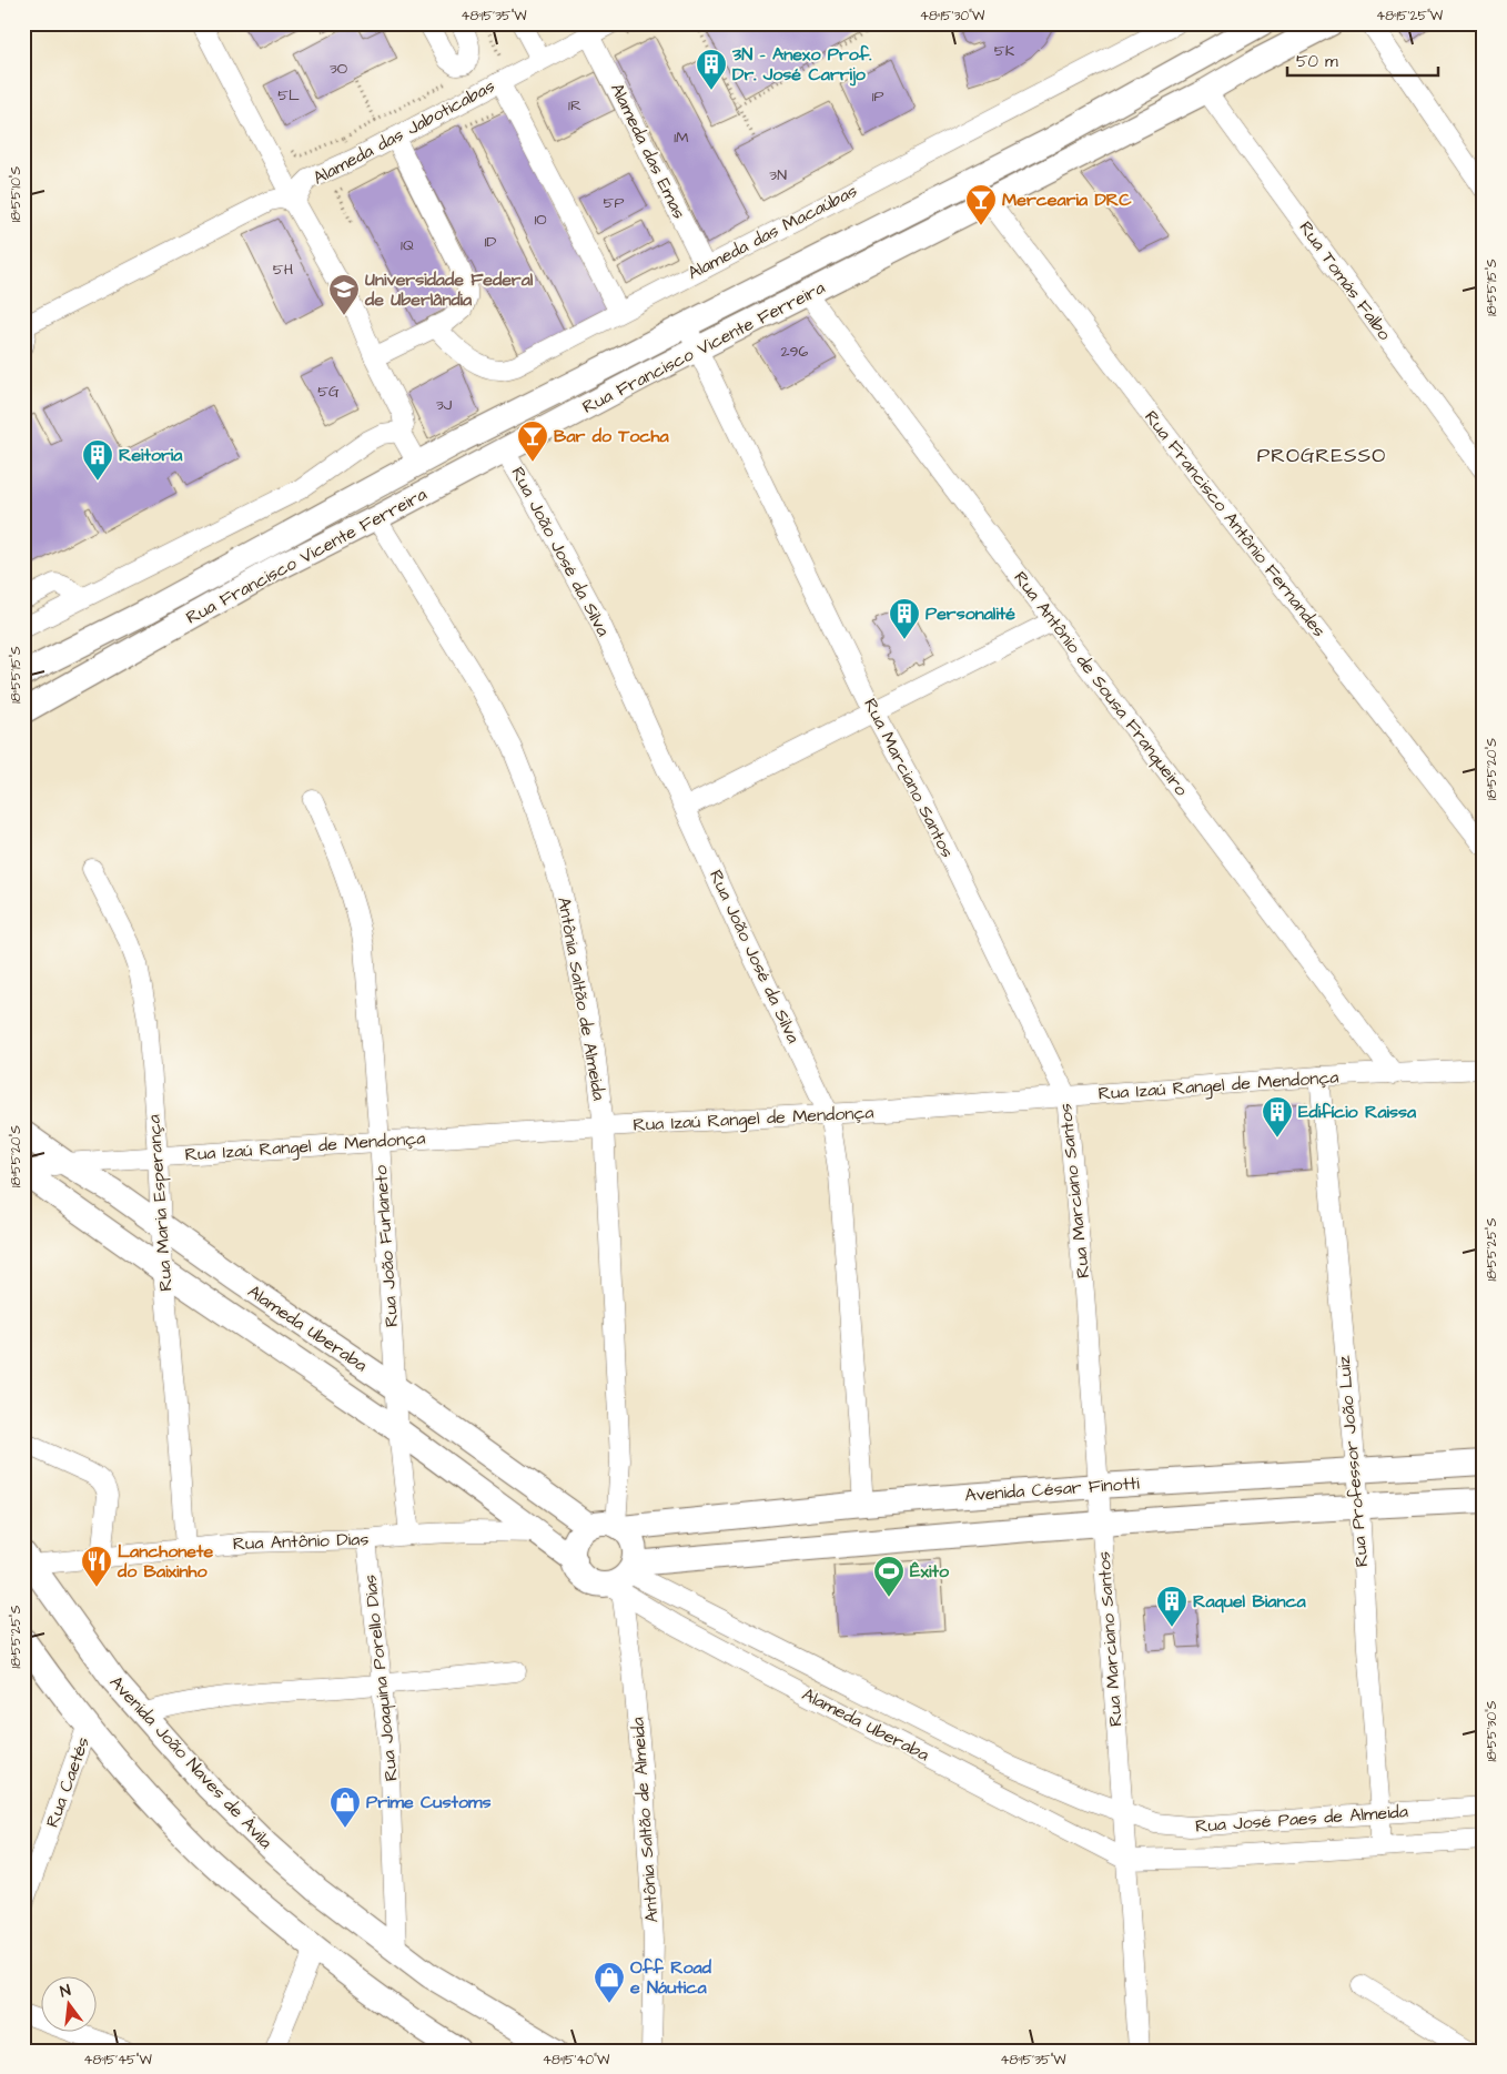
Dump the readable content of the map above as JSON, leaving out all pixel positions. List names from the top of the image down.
{
  "streets": {
    "main road": [
      "Rua Francisco Vicente Ferreira",
      "Alameda Uberaba",
      "Avenida César Finotti",
      "Avenida João Naves de Ávila"
    ],
    "street": [
      "Alameda das Jaboticabas",
      "Alameda das Emas",
      "Alameda das Macaúbas",
      "Rua Tomás Falbo",
      "Rua Francisco Antônio Fernandes",
      "Rua João José da Silva",
      "Rua Antônio de Sousa Franqueiro",
      "Rua Marciano Santos",
      "Antônia Saltão de Almeida",
      "Rua Izaú Rangel de Mendonça",
      "Rua Maria Esperança",
      "Rua João Furlaneto",
      "Rua Professor João Luiz",
      "Rua Antônio Dias",
      "Rua Joaquina Porello Dias",
      "Rua Caetés",
      "Rua José Paes de Almeida"
    ]
  },
  "crossings": [
    ["Alameda das Jaboticabas", "Alameda das Emas"],
    ["Alameda das Emas", "Alameda das Macaúbas"],
    ["Rua Tomás Falbo", "Rua Francisco Vicente Ferreira"],
    ["Rua Francisco Vicente Ferreira", "Rua Francisco Antônio Fernandes"],
    ["Rua Francisco Vicente Ferreira", "Rua João José da Silva"],
    ["Rua Francisco Vicente Ferreira", "Rua Antônio de Sousa Franqueiro"],
    ["Rua Francisco Vicente Ferreira", "Rua Marciano Santos"],
    ["Rua Francisco Vicente Ferreira", "Antônia Saltão de Almeida"],
    ["Rua João José da Silva", "Rua Izaú Rangel de Mendonça"],
    ["Rua João José da Silva", "Avenida César Finotti"],
    ["Rua Antônio de Sousa Franqueiro", "Rua Izaú Rangel de Mendonça"],
    ["Rua Marciano Santos", "Rua Izaú Rangel de Mendonça"],
    ["Rua Marciano Santos", "Alameda Uberaba"],
    ["Rua Marciano Santos", "Avenida César Finotti"],
    ["Rua Marciano Santos", "Rua José Paes de Almeida"],
    ["Antônia Saltão de Almeida", "Rua Izaú Rangel de Mendonça"],
    ["Antônia Saltão de Almeida", "Alameda Uberaba"],
    ["Antônia Saltão de Almeida", "Avenida César Finotti"],
    ["Rua Izaú Rangel de Mendonça", "Rua Maria Esperança"],
    ["Rua Izaú Rangel de Mendonça", "Rua João Furlaneto"],
    ["Rua Izaú Rangel de Mendonça", "Alameda Uberaba"],
    ["Rua Izaú Rangel de Mendonça", "Rua Professor João Luiz"],
    ["Rua Maria Esperança", "Alameda Uberaba"],
    ["Rua Maria Esperança", "Rua Antônio Dias"],
    ["Rua João Furlaneto", "Alameda Uberaba"],
    ["Rua João Furlaneto", "Rua Antônio Dias"],
    ["Alameda Uberaba", "Avenida César Finotti"],
    ["Alameda Uberaba", "Rua Antônio Dias"],
    ["Alameda Uberaba", "Rua José Paes de Almeida"],
    ["Rua Professor João Luiz", "Avenida César Finotti"],
    ["Rua Professor João Luiz", "Rua José Paes de Almeida"],
    ["Rua Antônio Dias", "Rua Joaquina Porello Dias"],
    ["Rua Antônio Dias", "Avenida João Naves de Ávila"],
    ["Rua Joaquina Porello Dias", "Avenida João Naves de Ávila"]
  ],
  "districts": ["PROGRESSO"],
  "places": {
    "building": [
      "3N - Anexo Prof. Dr. José Carrijo",
      "Reitoria",
      "Personalité",
      "Edifício Raissa",
      "Raquel Bianca"
    ],
    "bar": ["Mercearia DRC", "Bar do Tocha"],
    "school or university": ["Universidade Federal de Uberlândia"],
    "restaurant": ["Lanchonete do Baixinho"],
    "sports": ["Êxito"],
    "shop": ["Prime Customs", "Off Road e Náutica"]
  },
  "house_numbers": [
    "5K",
    "3O",
    "5L",
    "1P",
    "1R",
    "1M",
    "3N",
    "5P",
    "1O",
    "1D",
    "1Q",
    "5H",
    "296",
    "5G",
    "3J"
  ],
  "scale_bar": "50 m",
  "north": "top",
  "coordinates": [
    "48°15'35\"W",
    "48°15'30\"W",
    "48°15'25\"W",
    "18°55'10\"S",
    "18°55'15\"S",
    "18°55'20\"S",
    "18°55'25\"S",
    "18°55'30\"S",
    "48°15'45\"W",
    "48°15'40\"W"
  ]
}
